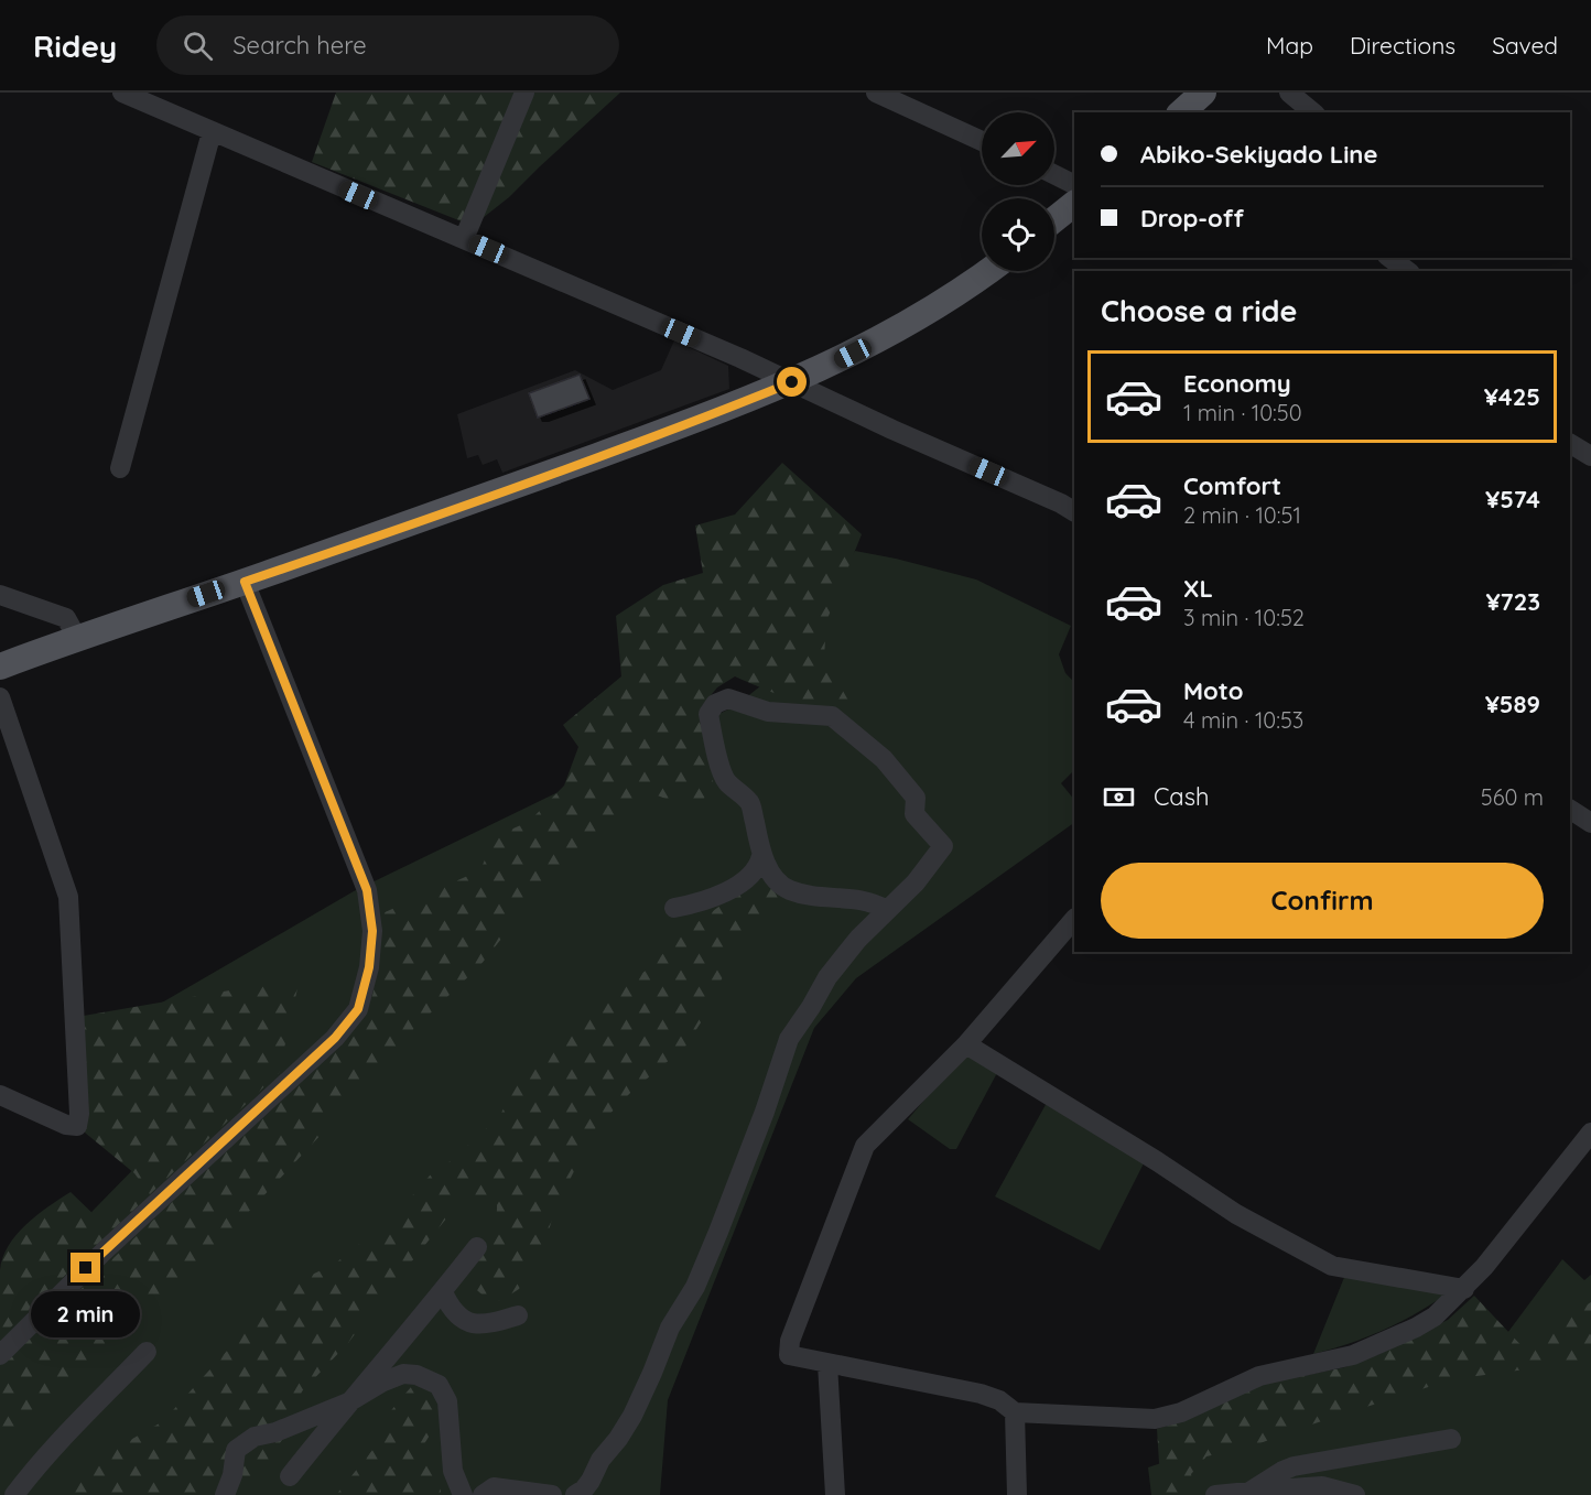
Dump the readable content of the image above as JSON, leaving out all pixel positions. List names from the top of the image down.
{
  "north": "top right",
  "page": {
    "header": "Ridey",
    "search": "Search here",
    "nav": ["Map", "Directions", "Saved"],
    "banner": ["Abiko-Sekiyado Line", "Drop-off"],
    "heading": "Choose a ride",
    "list": [
      {
        "name": "Economy",
        "note": "1 min · 10:50",
        "value": "¥425"
      },
      {
        "name": "Comfort",
        "note": "2 min · 10:51",
        "value": "¥574"
      },
      {
        "name": "XL",
        "note": "3 min · 10:52",
        "value": "¥723"
      },
      {
        "name": "Moto",
        "note": "4 min · 10:53",
        "value": "¥589"
      }
    ],
    "pay": ["Cash", "560 m"],
    "buttons": "Confirm",
    "bubble": "2 min"
  }
}
